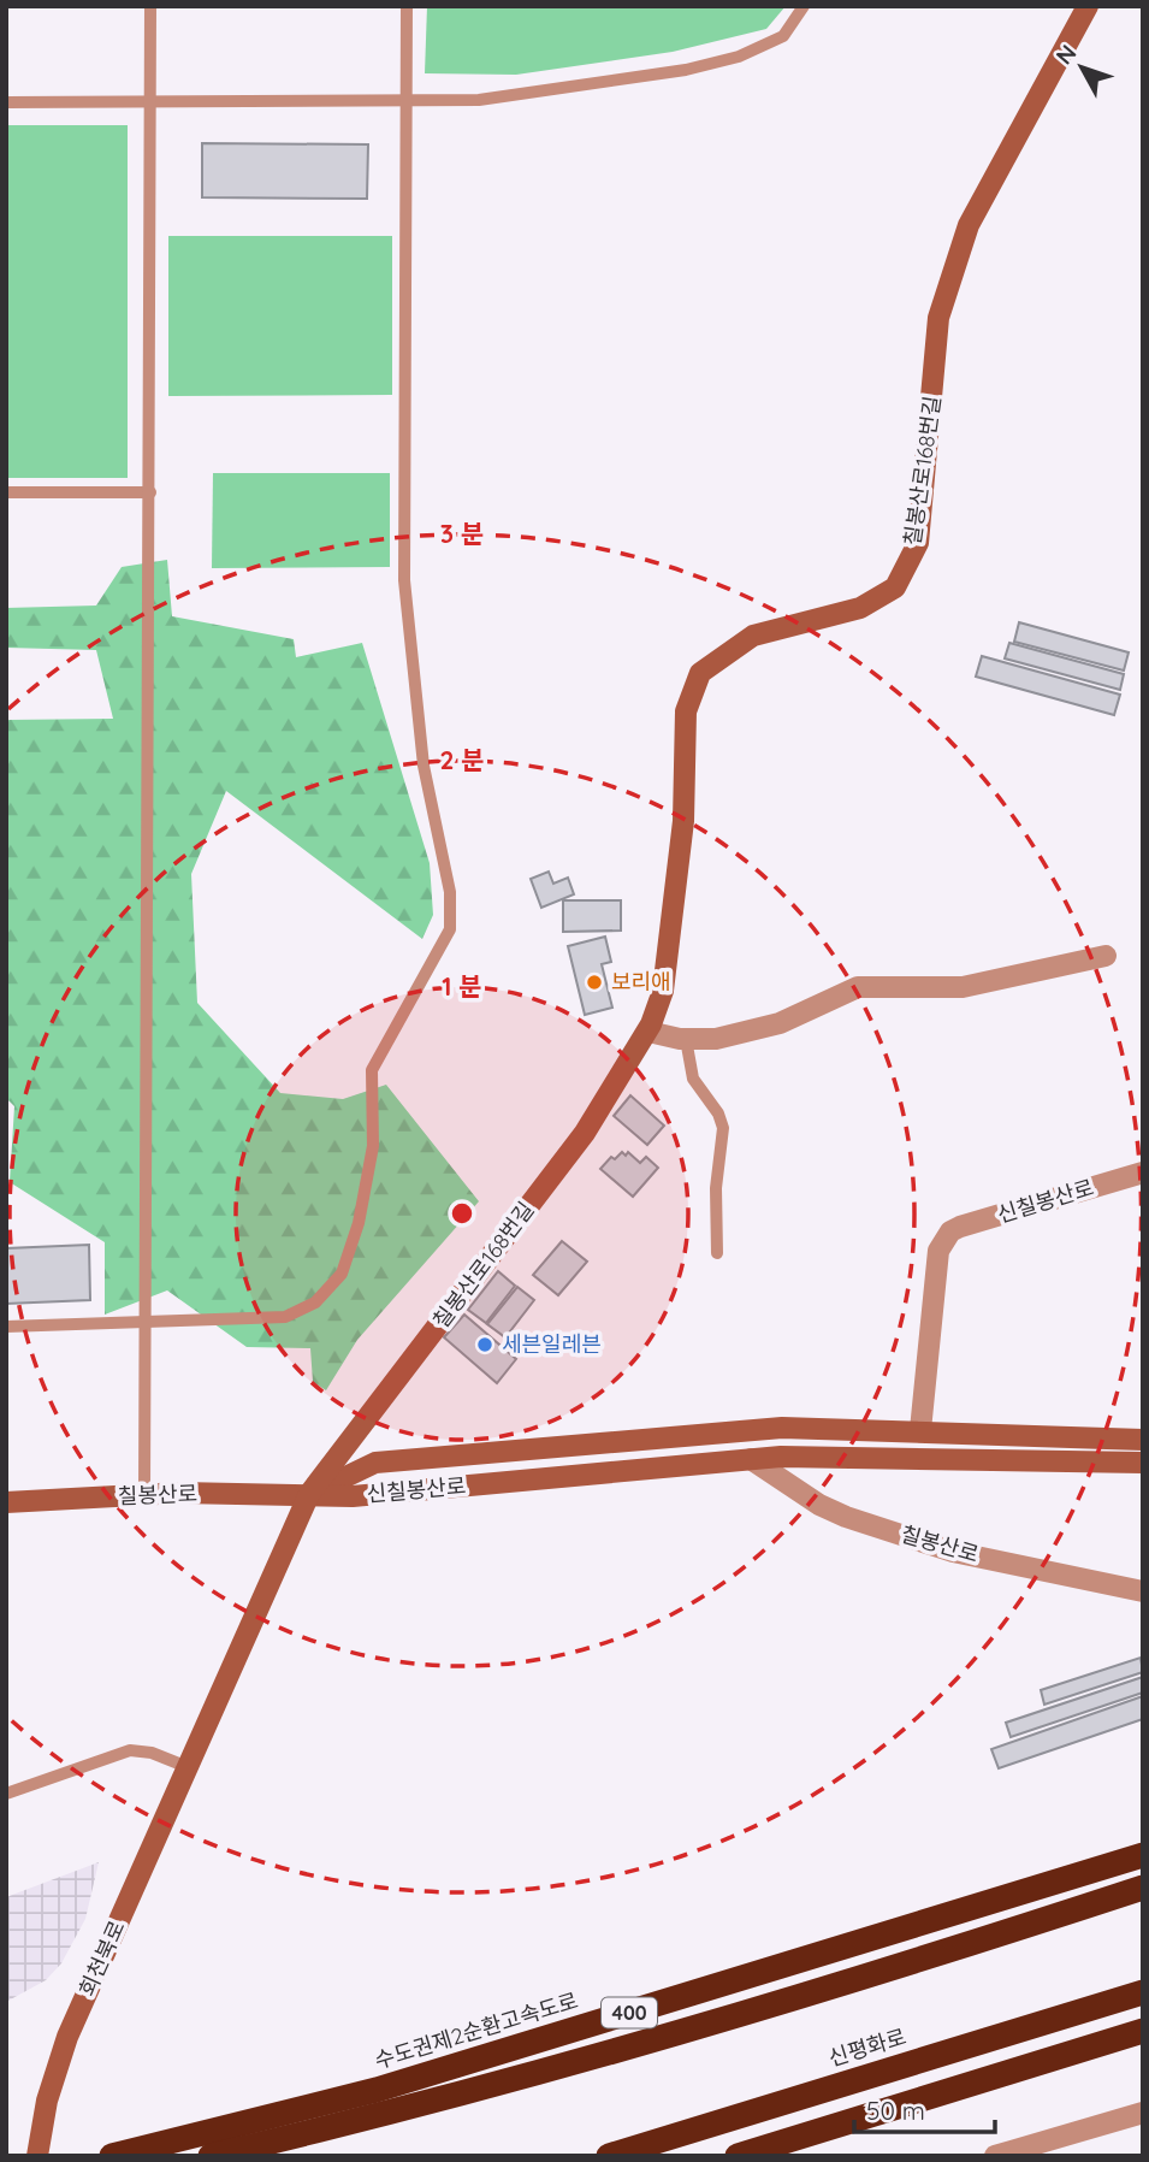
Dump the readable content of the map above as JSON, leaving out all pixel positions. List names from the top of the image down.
{
  "streets": {
    "highway": ["400", "수도권제2순환고속도로", "신평화로"],
    "street": [
      "칠봉산로168번길",
      "신칠봉산로",
      "칠봉산로",
      "회천북로"
    ]
  },
  "crossings": [
    ["칠봉산로168번길", "신칠봉산로"],
    ["칠봉산로168번길", "칠봉산로"],
    ["칠봉산로168번길", "회천북로"],
    ["신칠봉산로", "칠봉산로"],
    ["신칠봉산로", "회천북로"],
    ["칠봉산로", "회천북로"]
  ],
  "places": ["보리애", "세븐일레븐"],
  "scale_bar": "50 m",
  "north": "top left",
  "rings": ["3 분", "2 분", "1 분"]
}
